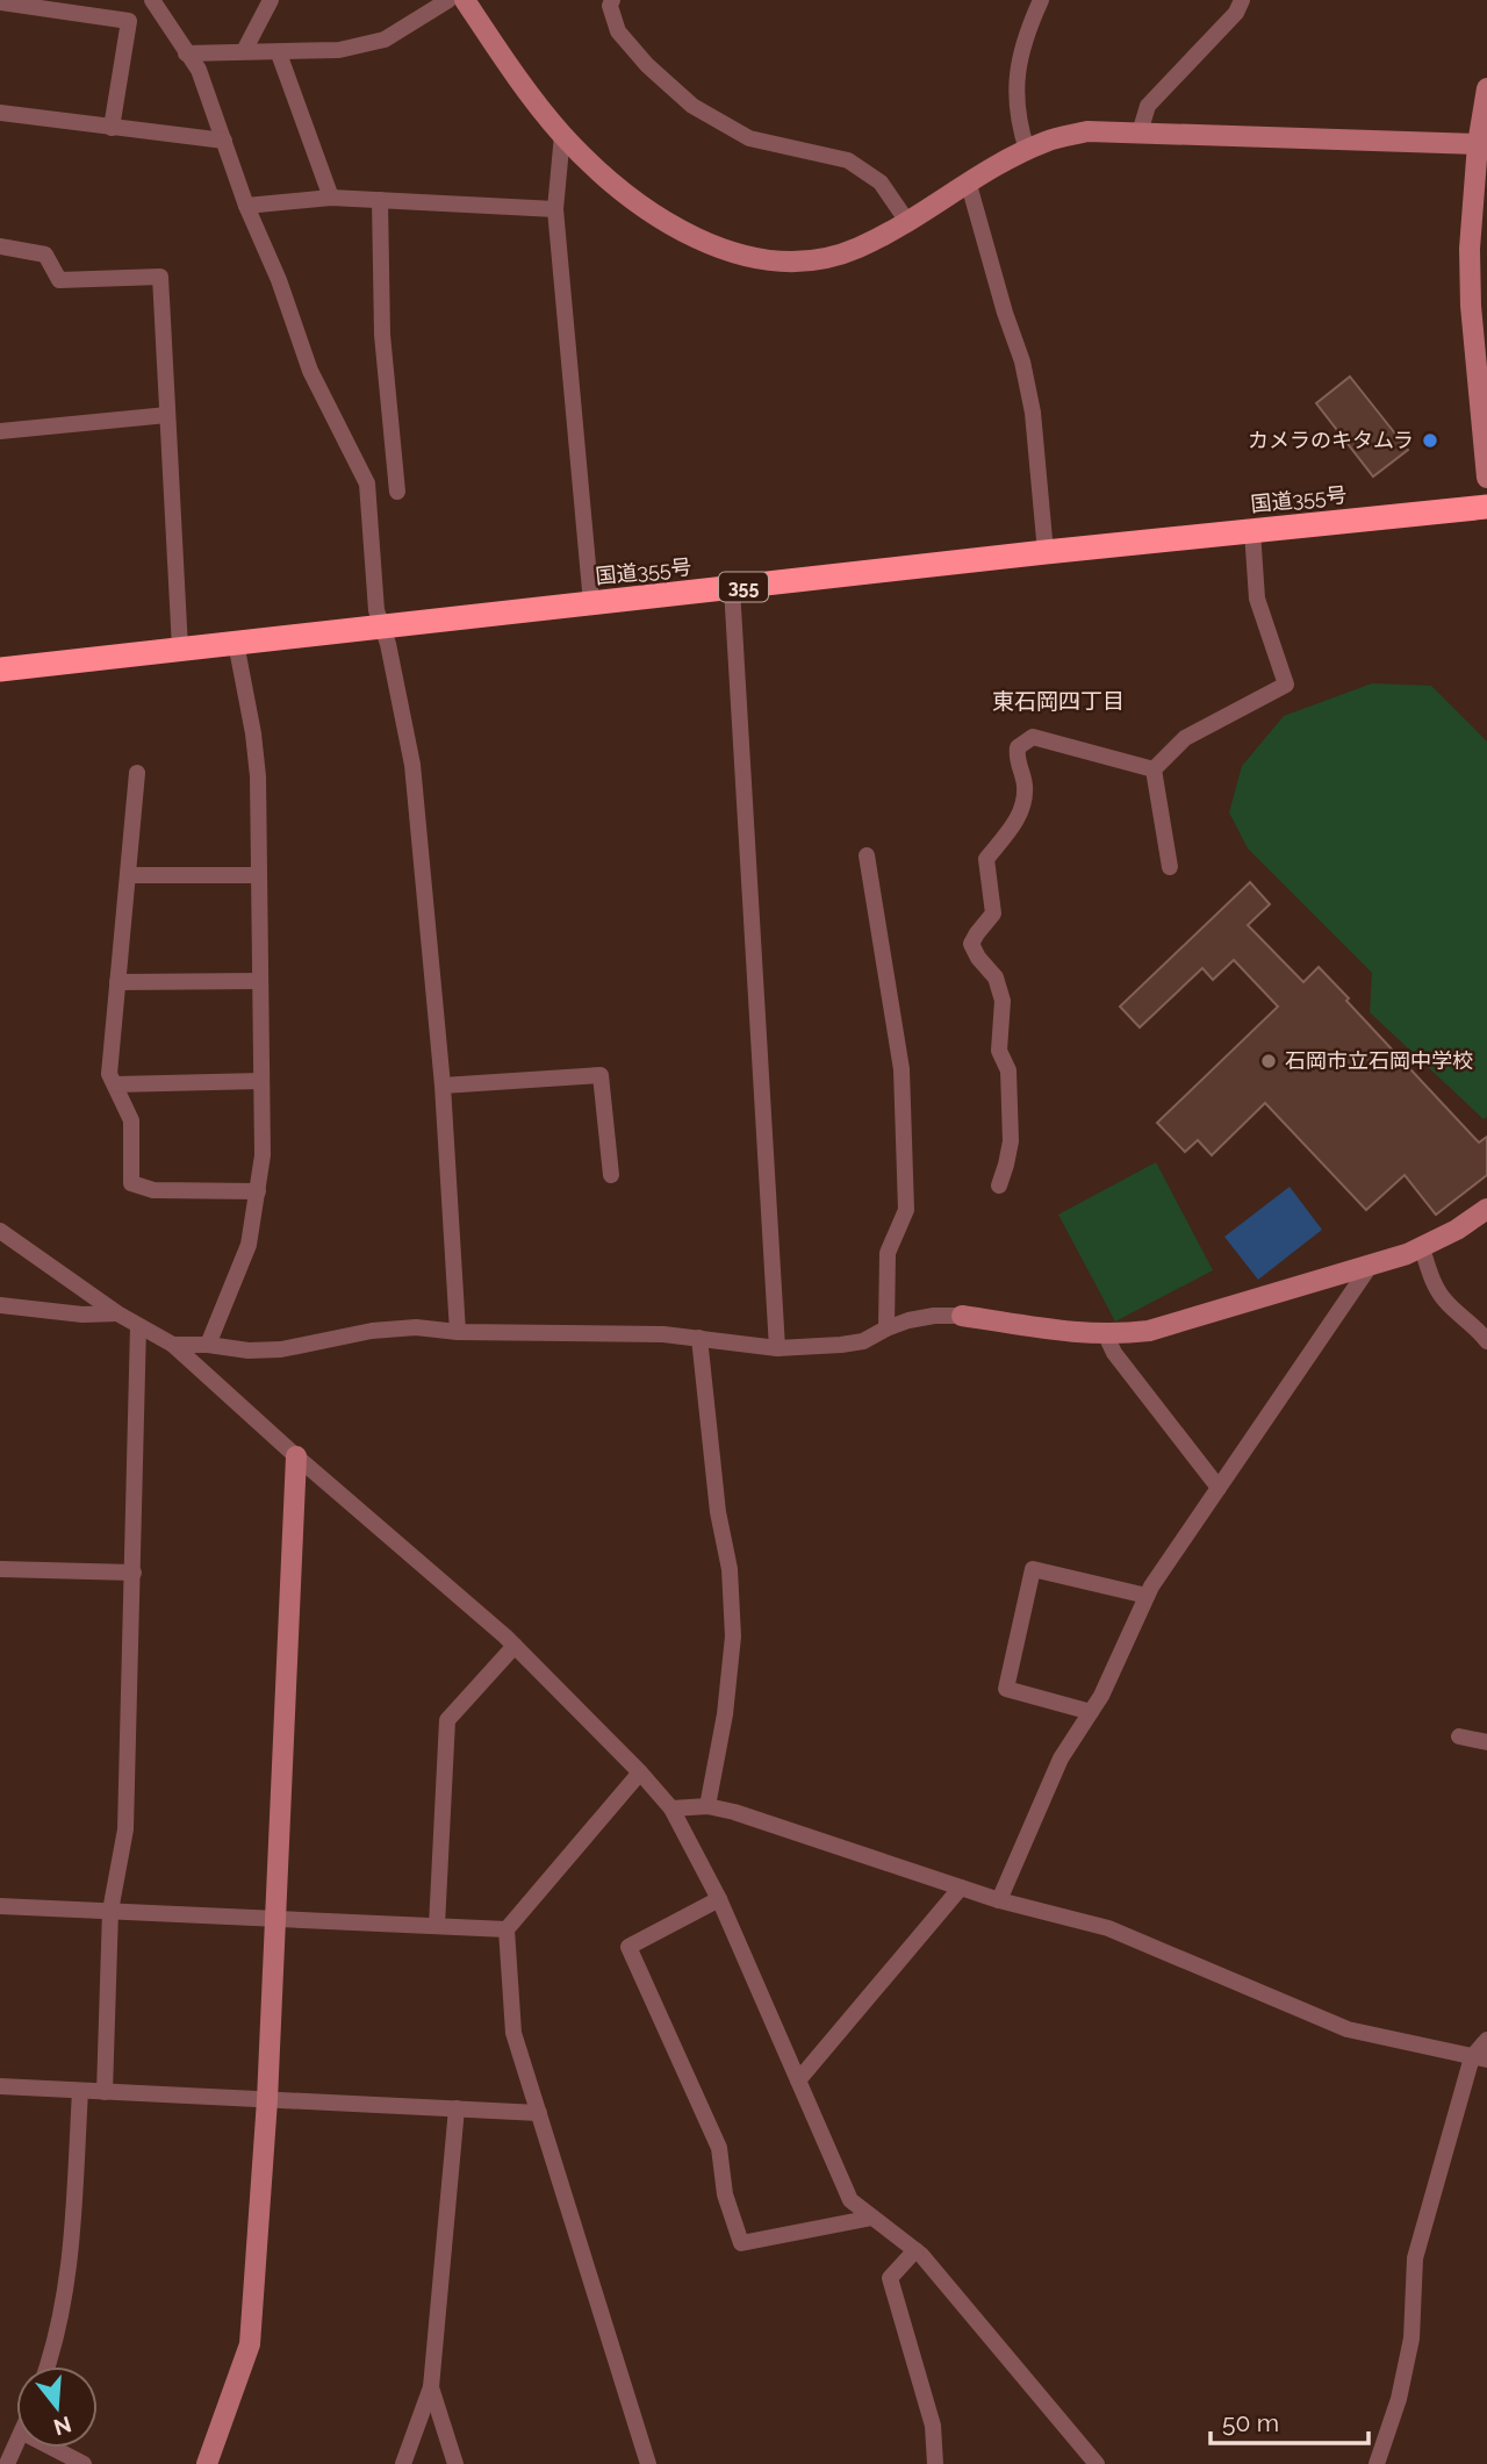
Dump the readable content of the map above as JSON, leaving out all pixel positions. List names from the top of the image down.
{
  "streets": {
    "highway": ["国道355号", "355"]
  },
  "districts": ["東石岡四丁目"],
  "places": ["カメラのキタムラ", "石岡市立石岡中学校"],
  "scale_bar": "50 m",
  "north": "bottom"
}
